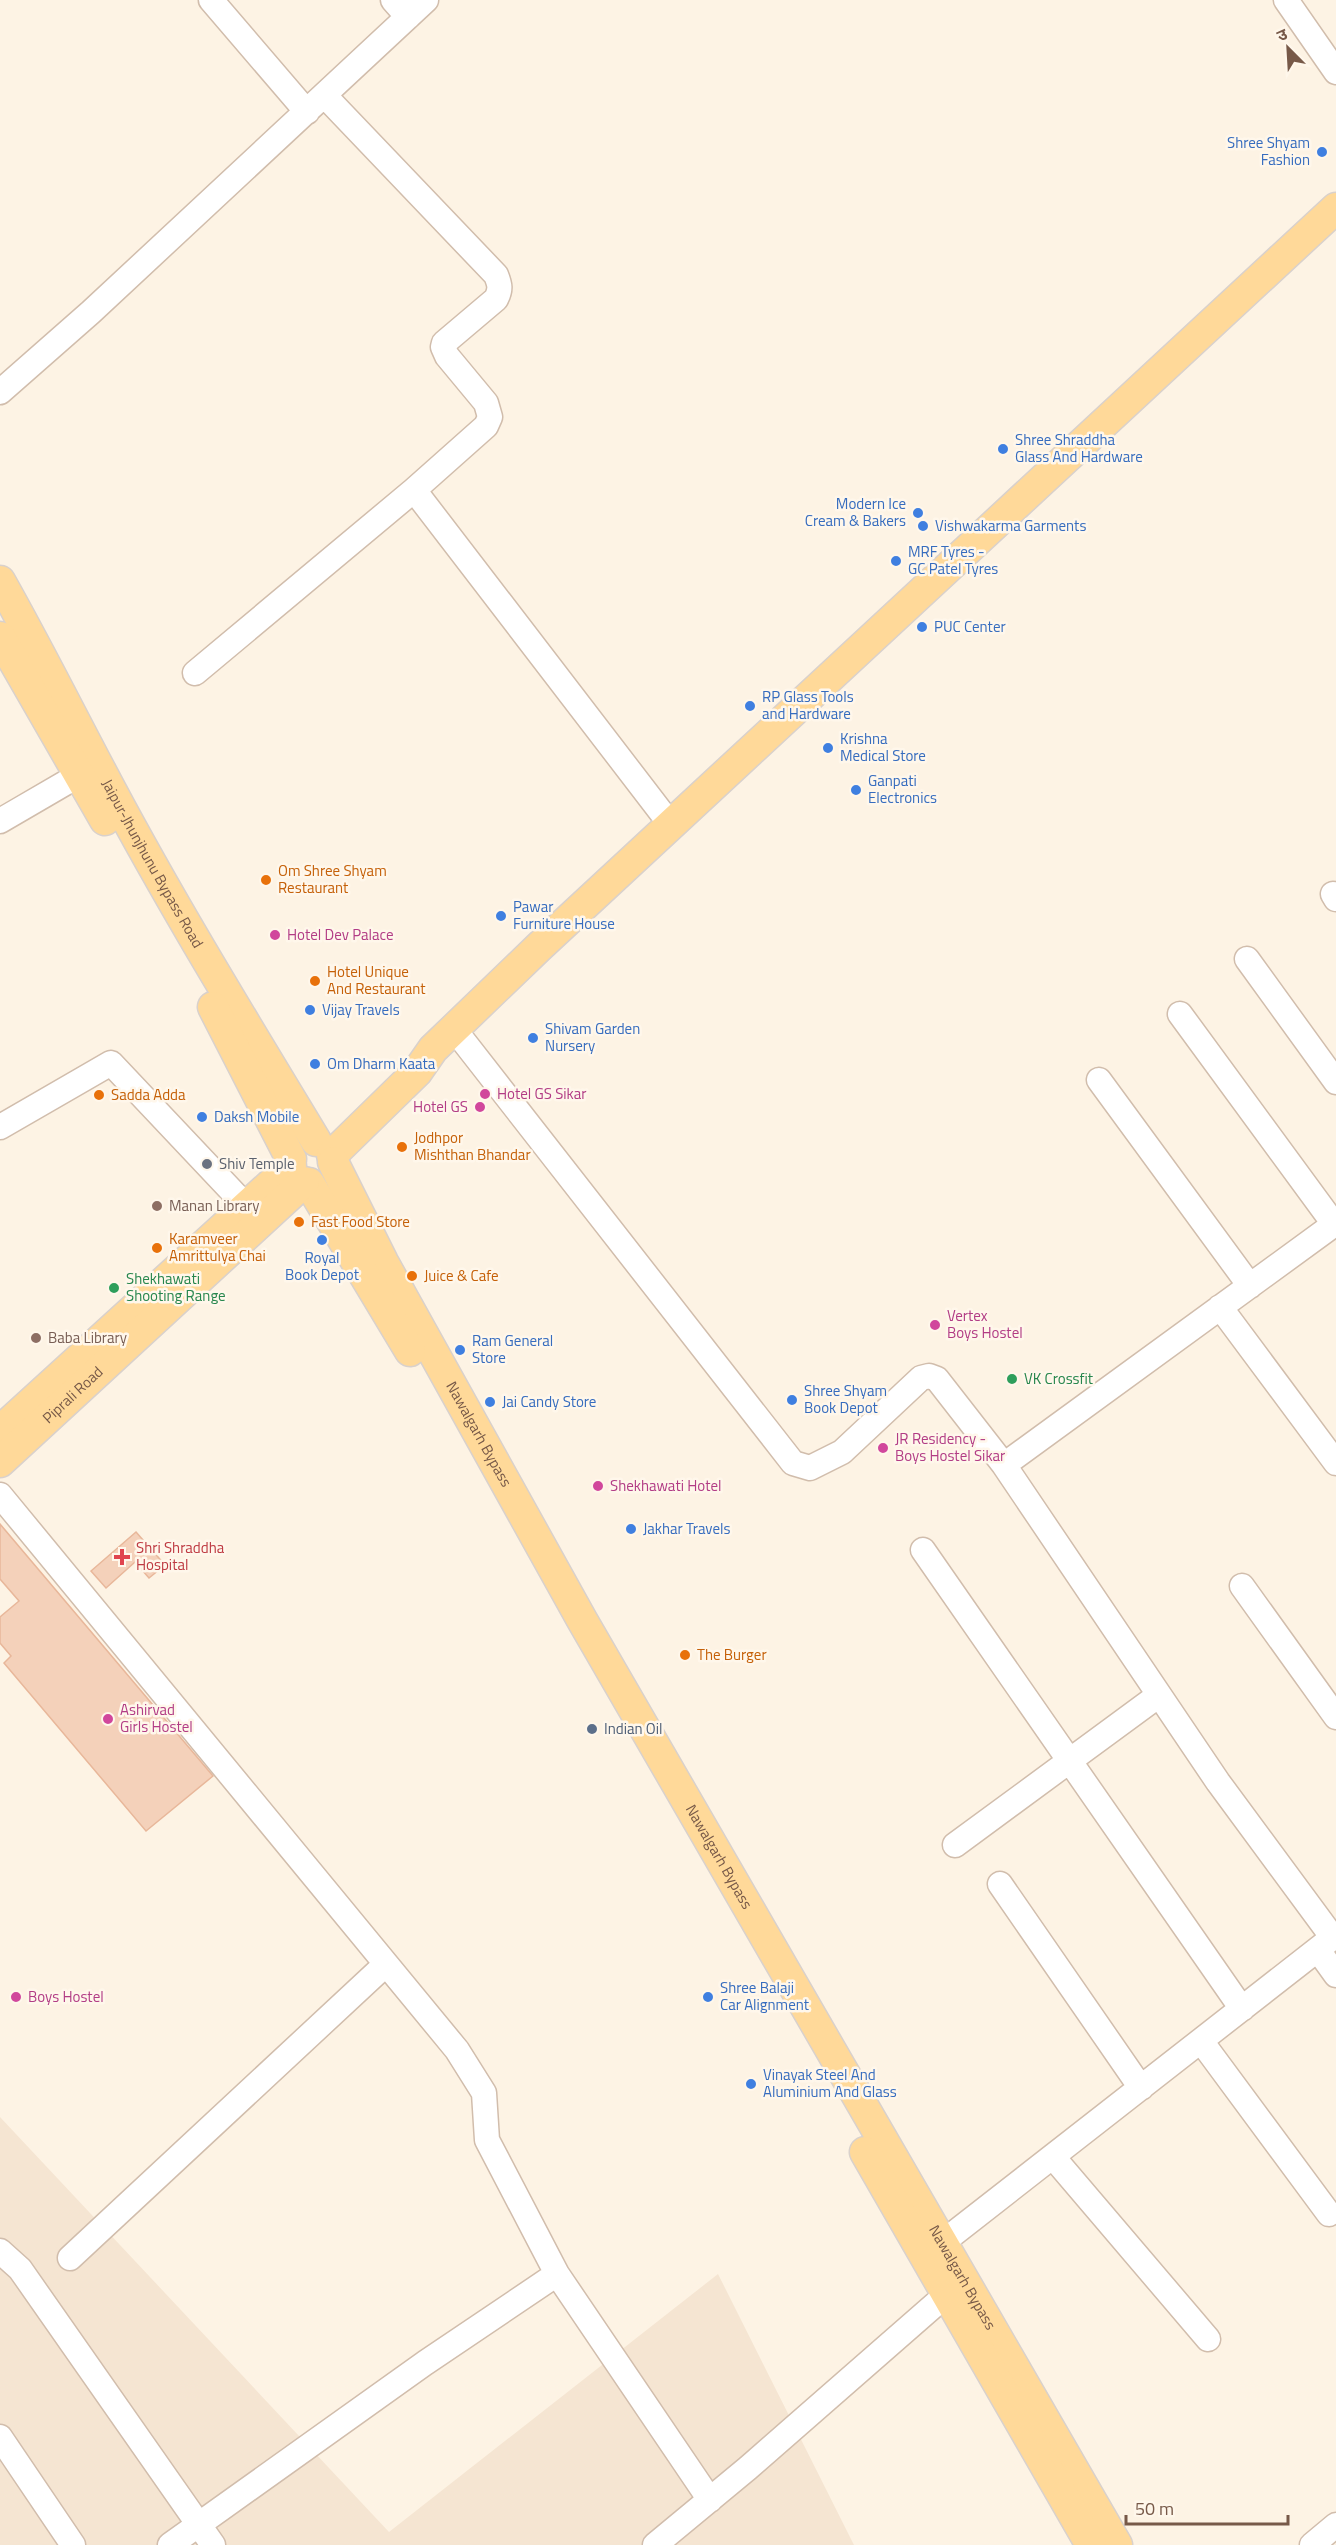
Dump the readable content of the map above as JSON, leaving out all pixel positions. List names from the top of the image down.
{
  "streets": {
    "main road": ["Jaipur-Jhunjhunu Bypass Road", "Piprali Road", "Nawalgarh Bypass"]
  },
  "crossings": [
    ["Jaipur-Jhunjhunu Bypass Road", "Nawalgarh Bypass"],
    ["Piprali Road", "Nawalgarh Bypass"]
  ],
  "places": {
    "other": [
      "Shree Shyam Fashion",
      "Shree Shraddha Glass And Hardware",
      "Modern Ice Cream & Bakers",
      "Vishwakarma Garments",
      "MRF Tyres - GC Patel Tyres",
      "PUC Center",
      "RP Glass Tools and Hardware",
      "Krishna Medical Store",
      "Ganpati Electronics",
      "Om Shree Shyam Restaurant",
      "Pawar Furniture House",
      "Hotel Dev Palace",
      "Hotel Unique And Restaurant",
      "Vijay Travels",
      "Shivam Garden Nursery",
      "Om Dharm Kaata",
      "Hotel GS Sikar",
      "Sadda Adda",
      "Hotel GS",
      "Daksh Mobile",
      "Jodhpor Mishthan Bhandar",
      "Shiv Temple",
      "Manan Library",
      "Fast Food Store",
      "Royal Book Depot",
      "Karamveer Amrittulya Chai",
      "Juice & Cafe",
      "Shekhawati Shooting Range",
      "Vertex Boys Hostel",
      "Baba Library",
      "Ram General Store",
      "VK Crossfit",
      "Shree Shyam Book Depot",
      "Jai Candy Store",
      "JR Residency - Boys Hostel Sikar",
      "Shekhawati Hotel",
      "Jakhar Travels",
      "The Burger",
      "Ashirvad Girls Hostel",
      "Indian Oil",
      "Boys Hostel",
      "Shree Balaji Car Alignment",
      "Vinayak Steel And Aluminium And Glass"
    ],
    "health": ["Shri Shraddha Hospital"]
  },
  "scale_bar": "50 m",
  "north": "top left"
}
